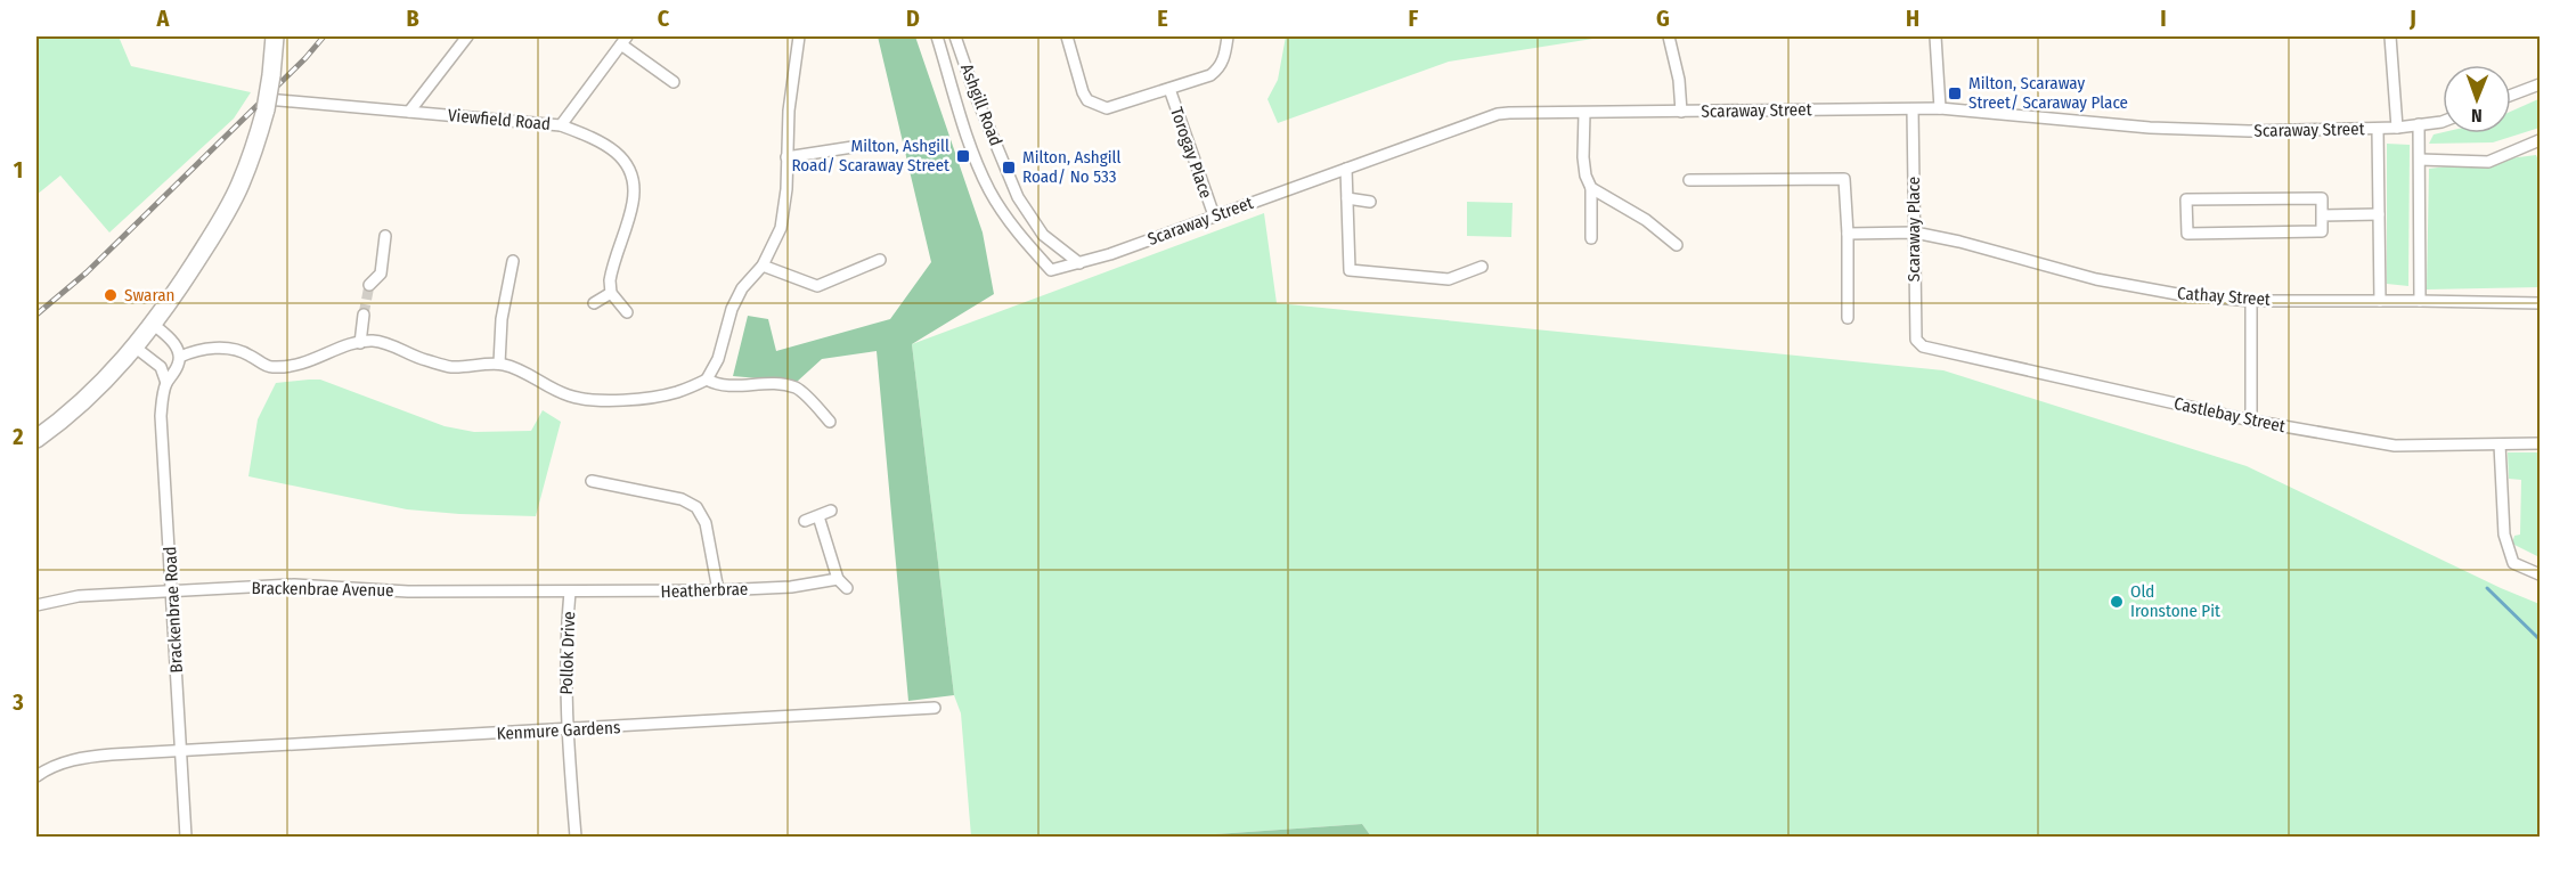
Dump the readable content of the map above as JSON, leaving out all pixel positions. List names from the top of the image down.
{
  "streets": {
    "street": [
      "Ashgill Road",
      "Scaraway Street",
      "Viewfield Road",
      "Torogay Place",
      "Scaraway Place",
      "Cathay Street",
      "Castlebay Street",
      "Brackenbrae Avenue",
      "Heatherbrae",
      "Brackenbrae Road",
      "Pollok Drive",
      "Kenmure Gardens"
    ]
  },
  "crossings": [
    ["Ashgill Road", "Scaraway Street"],
    ["Scaraway Street", "Torogay Place"],
    ["Scaraway Street", "Scaraway Place"],
    ["Scaraway Place", "Cathay Street"],
    ["Scaraway Place", "Castlebay Street"],
    ["Brackenbrae Avenue", "Heatherbrae"],
    ["Brackenbrae Avenue", "Brackenbrae Road"],
    ["Brackenbrae Avenue", "Pollok Drive"],
    ["Heatherbrae", "Pollok Drive"],
    ["Brackenbrae Road", "Kenmure Gardens"],
    ["Pollok Drive", "Kenmure Gardens"]
  ],
  "places": {
    "transit": ["Milton, Scaraway Street/ Scaraway Place", "Milton, Ashgill Road/ Scaraway Street", "Milton, Ashgill Road/ No 533"],
    "other": ["Swaran", "Old Ironstone Pit"]
  },
  "north": "bottom",
  "grid": {
    "columns": [
      "A",
      "B",
      "C",
      "D",
      "E",
      "F",
      "G",
      "H",
      "I",
      "J"
    ],
    "rows": ["1", "2", "3"]
  }
}
